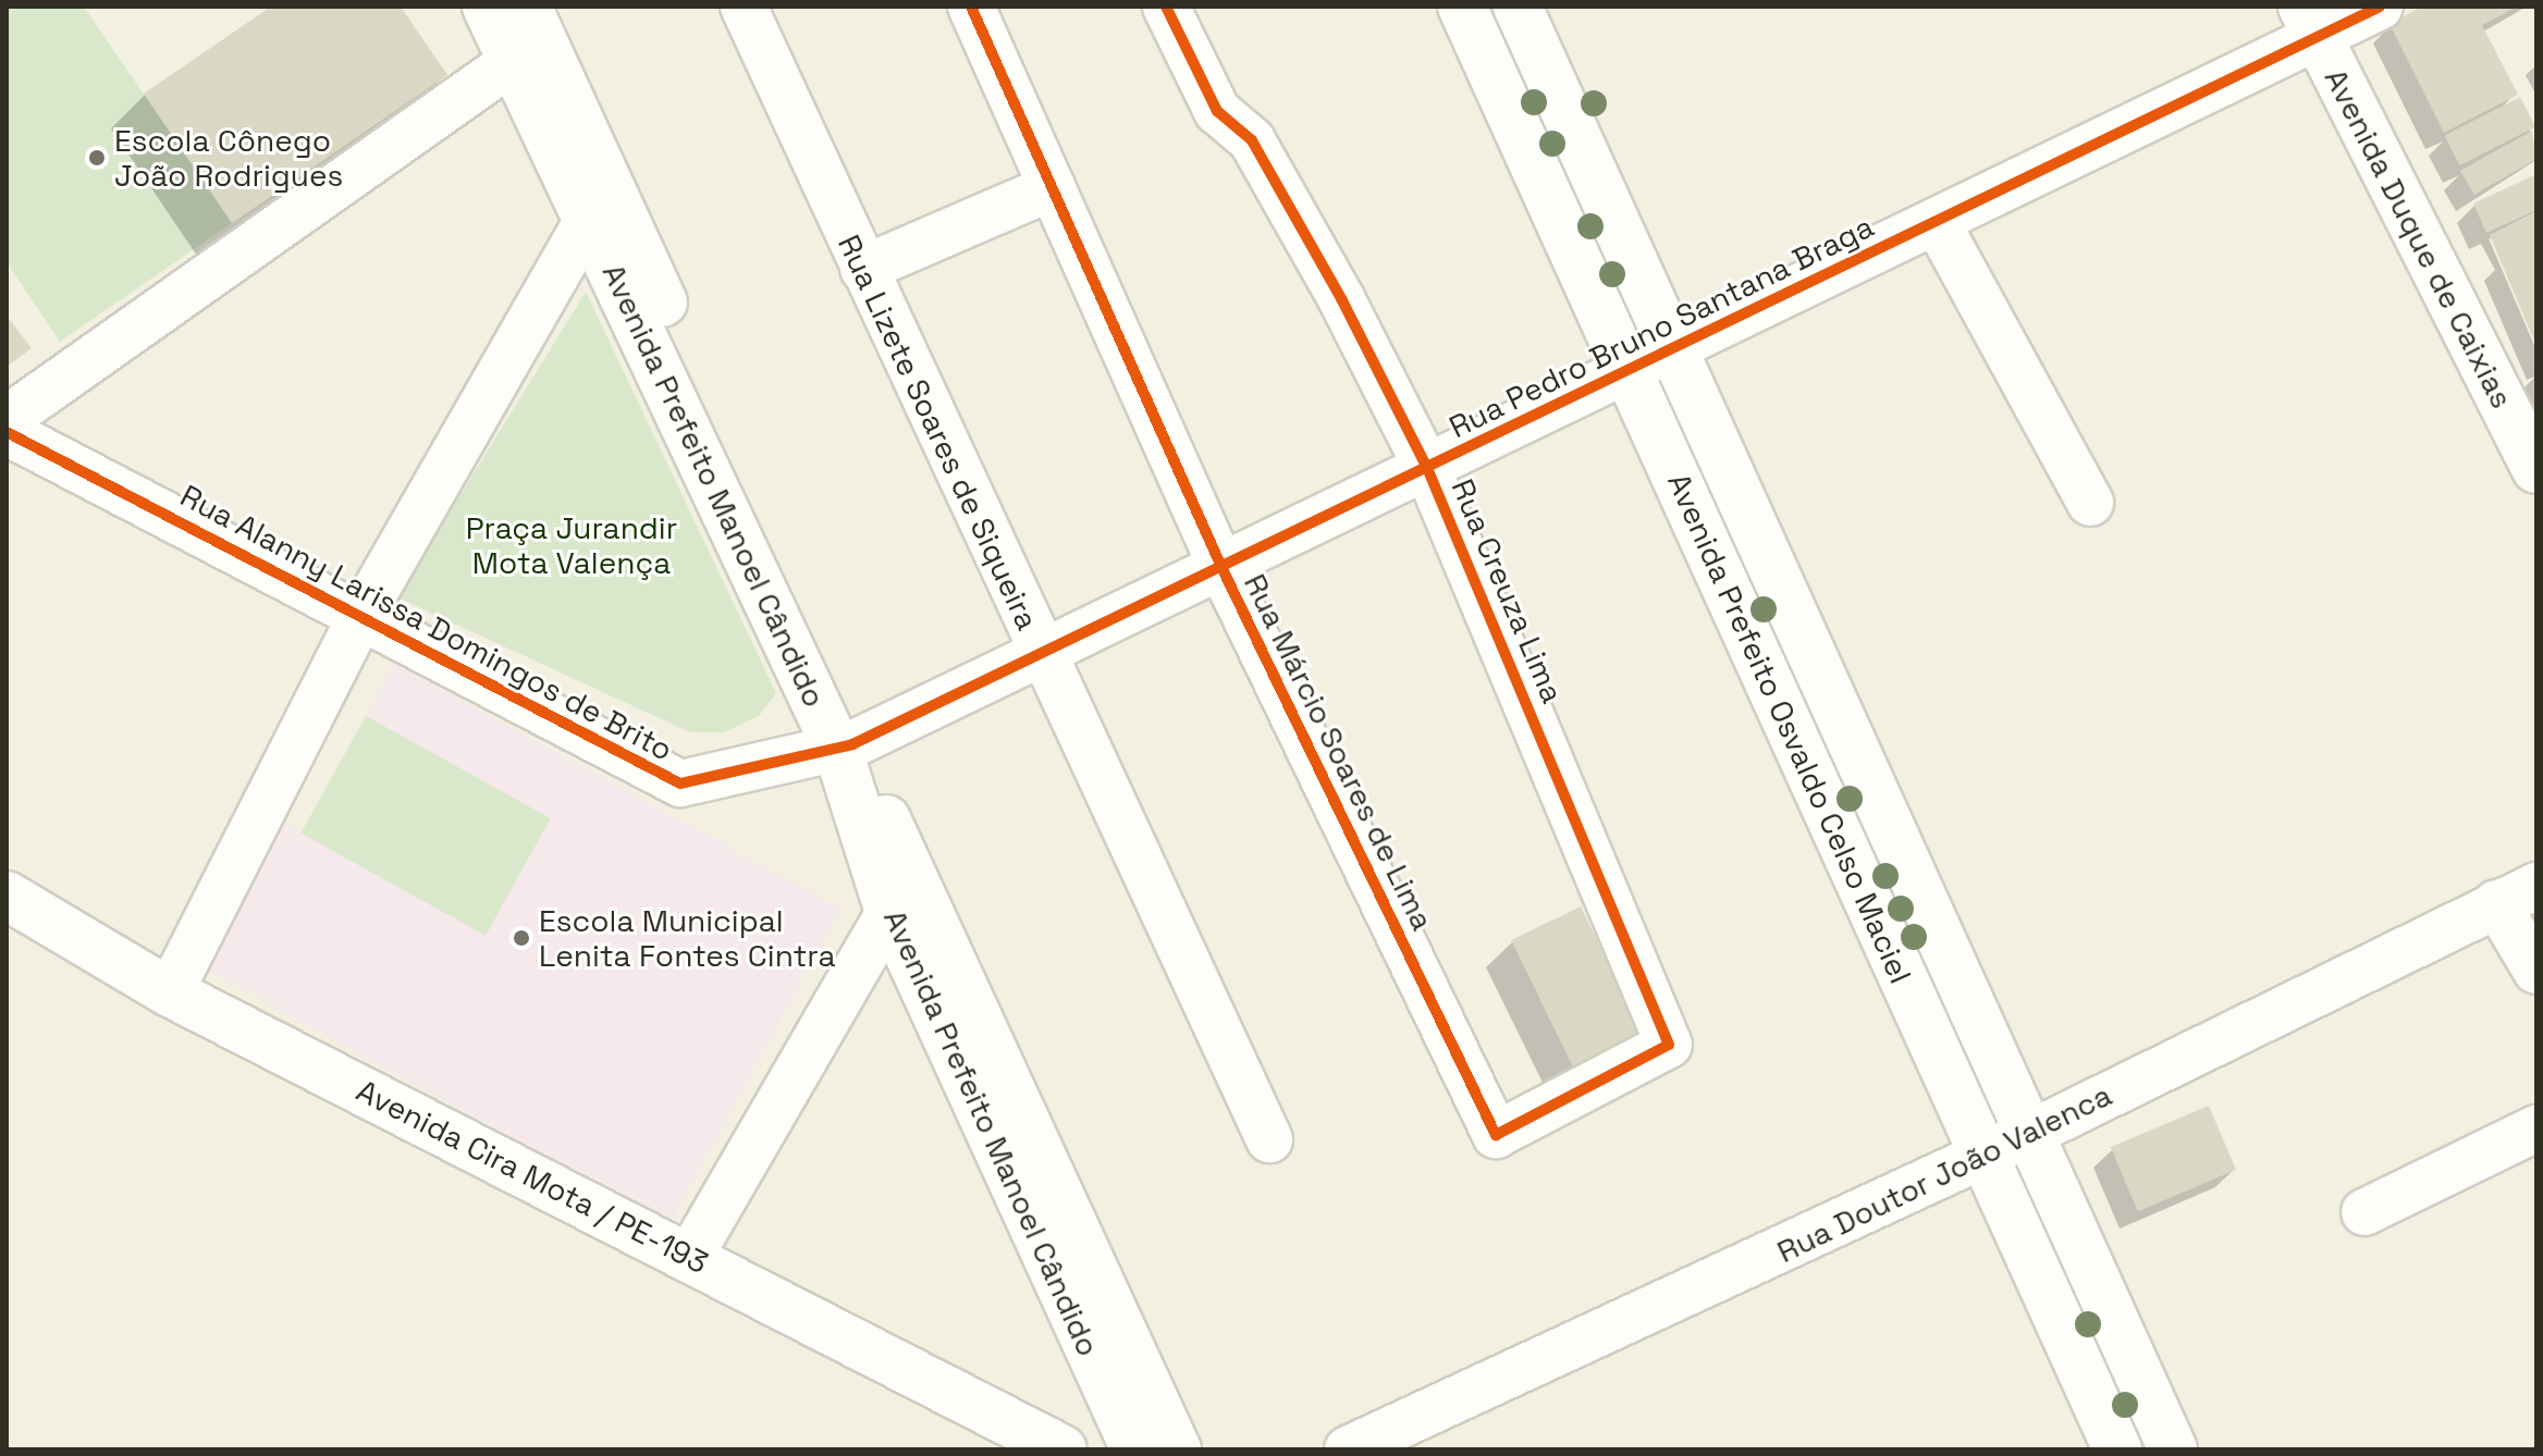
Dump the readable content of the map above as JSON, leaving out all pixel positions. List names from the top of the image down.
{
  "streets": {
    "street": [
      "Avenida Duque de Caixias",
      "Rua Pedro Bruno Santana Braga",
      "Rua Lizete Soares de Siqueira",
      "Avenida Prefeito Manoel Cândido",
      "Rua Creuza Lima",
      "Rua Alanny Larissa Domingos de Brito",
      "Avenida Prefeito Osvaldo Celso Maciel",
      "Rua Márcio Soares de Lima",
      "Rua Doutor João Valenca",
      "Avenida Cira Mota / PE-193"
    ]
  },
  "crossings": [
    ["Avenida Duque de Caixias", "Rua Pedro Bruno Santana Braga"],
    ["Rua Pedro Bruno Santana Braga", "Rua Lizete Soares de Siqueira"],
    ["Rua Pedro Bruno Santana Braga", "Avenida Prefeito Manoel Cândido"],
    ["Rua Pedro Bruno Santana Braga", "Rua Creuza Lima"],
    ["Rua Pedro Bruno Santana Braga", "Rua Alanny Larissa Domingos de Brito"],
    ["Rua Pedro Bruno Santana Braga", "Avenida Prefeito Osvaldo Celso Maciel"],
    ["Rua Pedro Bruno Santana Braga", "Rua Márcio Soares de Lima"],
    ["Avenida Prefeito Manoel Cândido", "Rua Alanny Larissa Domingos de Brito"],
    ["Rua Creuza Lima", "Rua Márcio Soares de Lima"],
    ["Avenida Prefeito Osvaldo Celso Maciel", "Rua Doutor João Valenca"]
  ],
  "parks": ["Praça Jurandir Mota Valença"],
  "places": ["Escola Cônego João Rodrigues", "Escola Municipal Lenita Fontes Cintra"]
}
